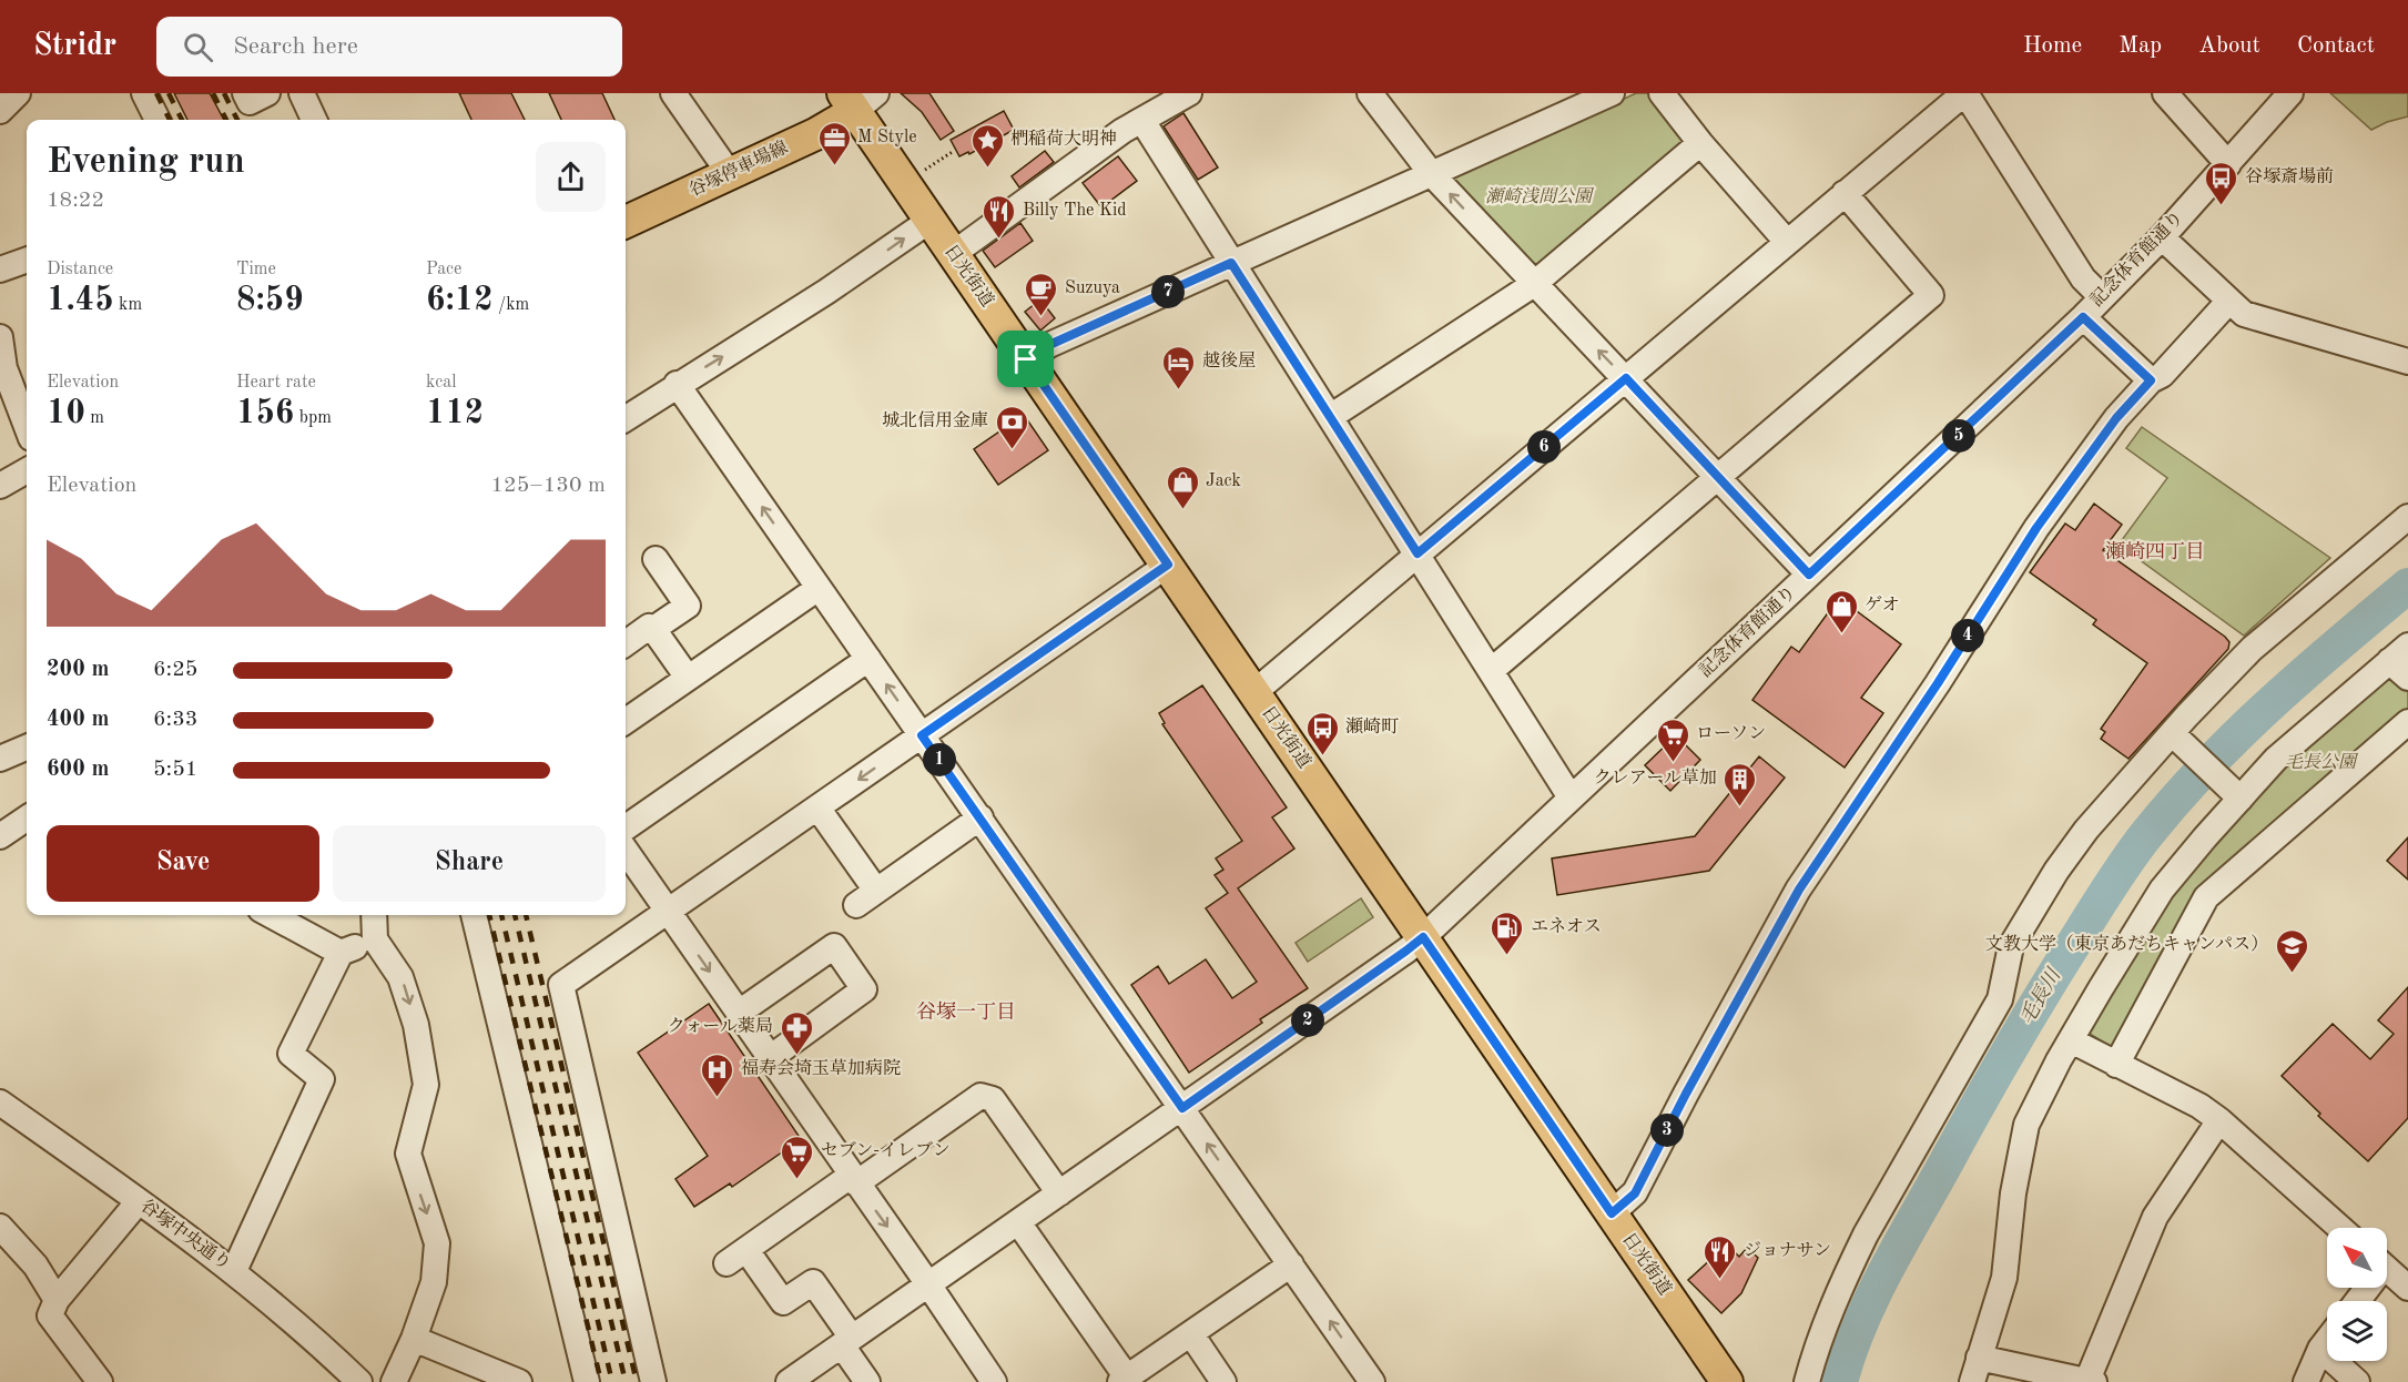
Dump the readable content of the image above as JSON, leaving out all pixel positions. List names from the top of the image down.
{
  "streets": {
    "main road": ["谷塚停車場線", "日光街道"],
    "street": ["記念体育館通り", "谷塚中央通り"]
  },
  "crossings": [
    ["谷塚停車場線", "日光街道"],
    ["記念体育館通り", "日光街道"]
  ],
  "districts": ["瀬崎四丁目", "谷塚一丁目"],
  "water": ["毛長川"],
  "parks": ["瀬崎浅間公園", "毛長公園"],
  "places": {
    "office": ["M Style"],
    "place": ["椚稲荷大明神"],
    "bus stop": ["谷塚斎場前", "瀬崎町"],
    "restaurant": ["Billy The Kid", "ジョナサン"],
    "cafe": ["Suzuya"],
    "hotel": ["越後屋"],
    "bank": ["城北信用金庫"],
    "shop": ["Jack", "ゲオ"],
    "supermarket": ["ローソン", "セブン-イレブン"],
    "building": ["クレアール草加"],
    "fuel station": ["エネオス"],
    "school or university": ["文教大学（東京あだちキャンパス）"],
    "pharmacy": ["クォール薬局"],
    "hospital": ["福寿会埼玉草加病院"]
  },
  "north": "top left",
  "page": {
    "header": "Stridr",
    "search": "Search here",
    "nav": [
      "Home",
      "Map",
      "About",
      "Contact"
    ],
    "heading": ["Evening run", "18:22"],
    "stats": [
      ["Distance", "1.45 km"],
      ["Time", "8:59"],
      ["Pace", "6:12 /km"],
      ["Elevation", "10 m"],
      ["Heart rate", "156 bpm"],
      ["kcal", "112"]
    ],
    "pins": [
      "7",
      "5",
      "6",
      "4",
      "1",
      "2",
      "3"
    ],
    "chart": ["Elevation", "125–130 m"],
    "list": [
      {
        "name": "200 m",
        "note": "6:25"
      },
      {
        "name": "400 m",
        "note": "6:33"
      },
      {
        "name": "600 m",
        "note": "5:51"
      }
    ],
    "buttons": ["Save", "Share"]
  }
}
